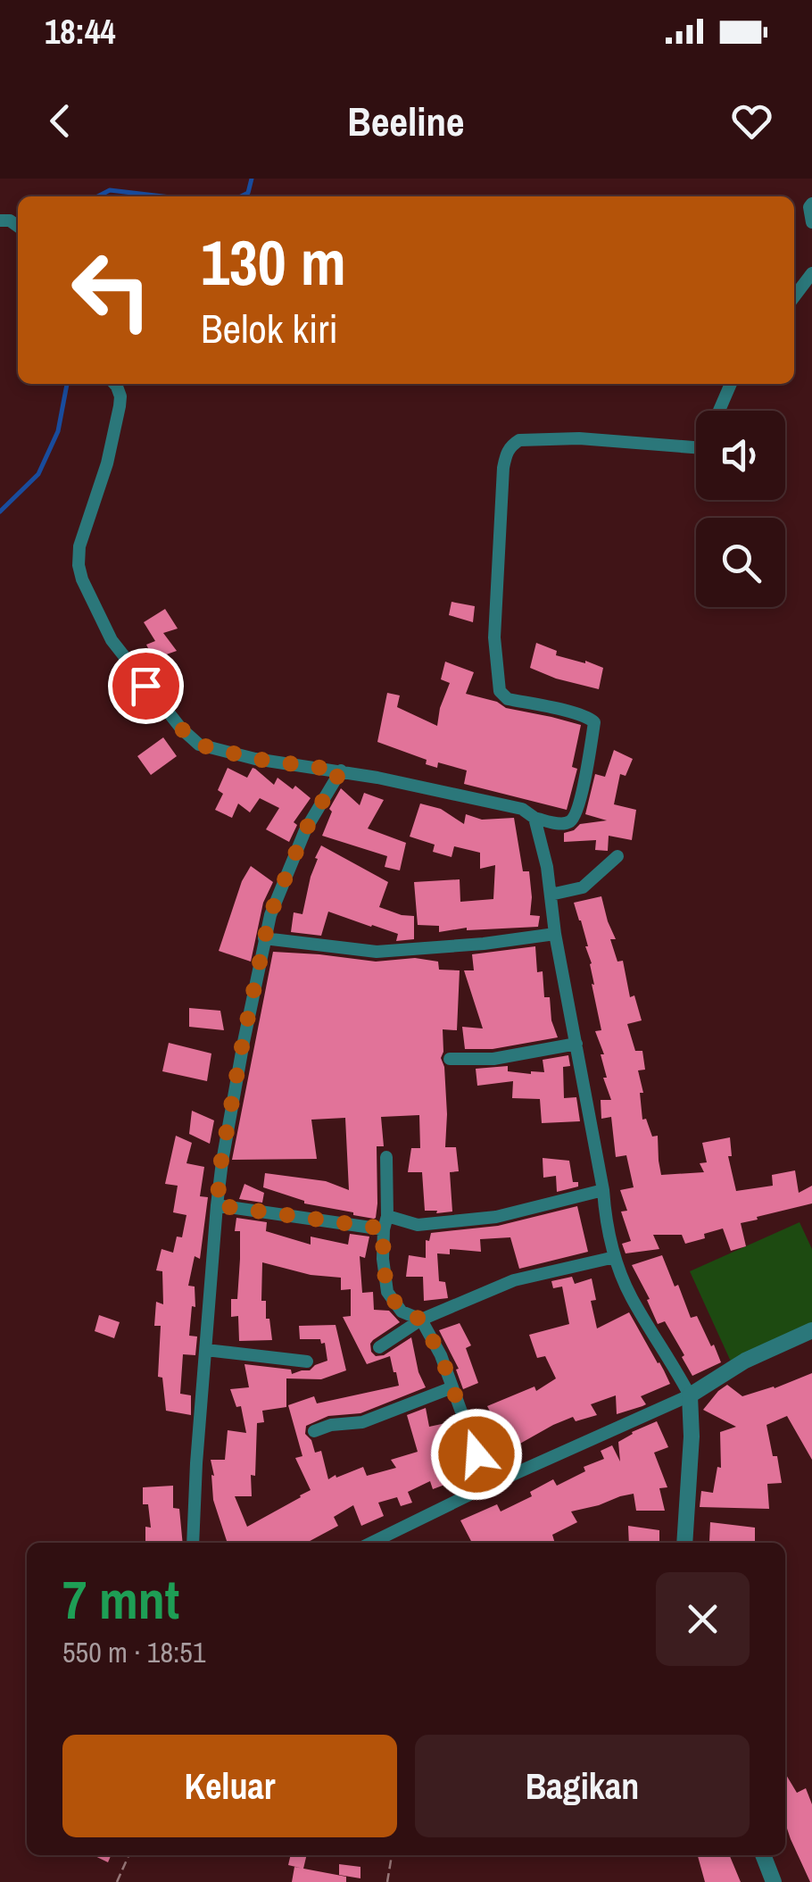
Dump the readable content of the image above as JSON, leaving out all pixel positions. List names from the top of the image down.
{
  "page": {
    "status": "18:44",
    "header": "Beeline",
    "turn": ["130 m", "Belok kiri"],
    "heading": ["7 mnt", "550 m · 18:51"],
    "buttons": ["Keluar", "Bagikan"]
  }
}
